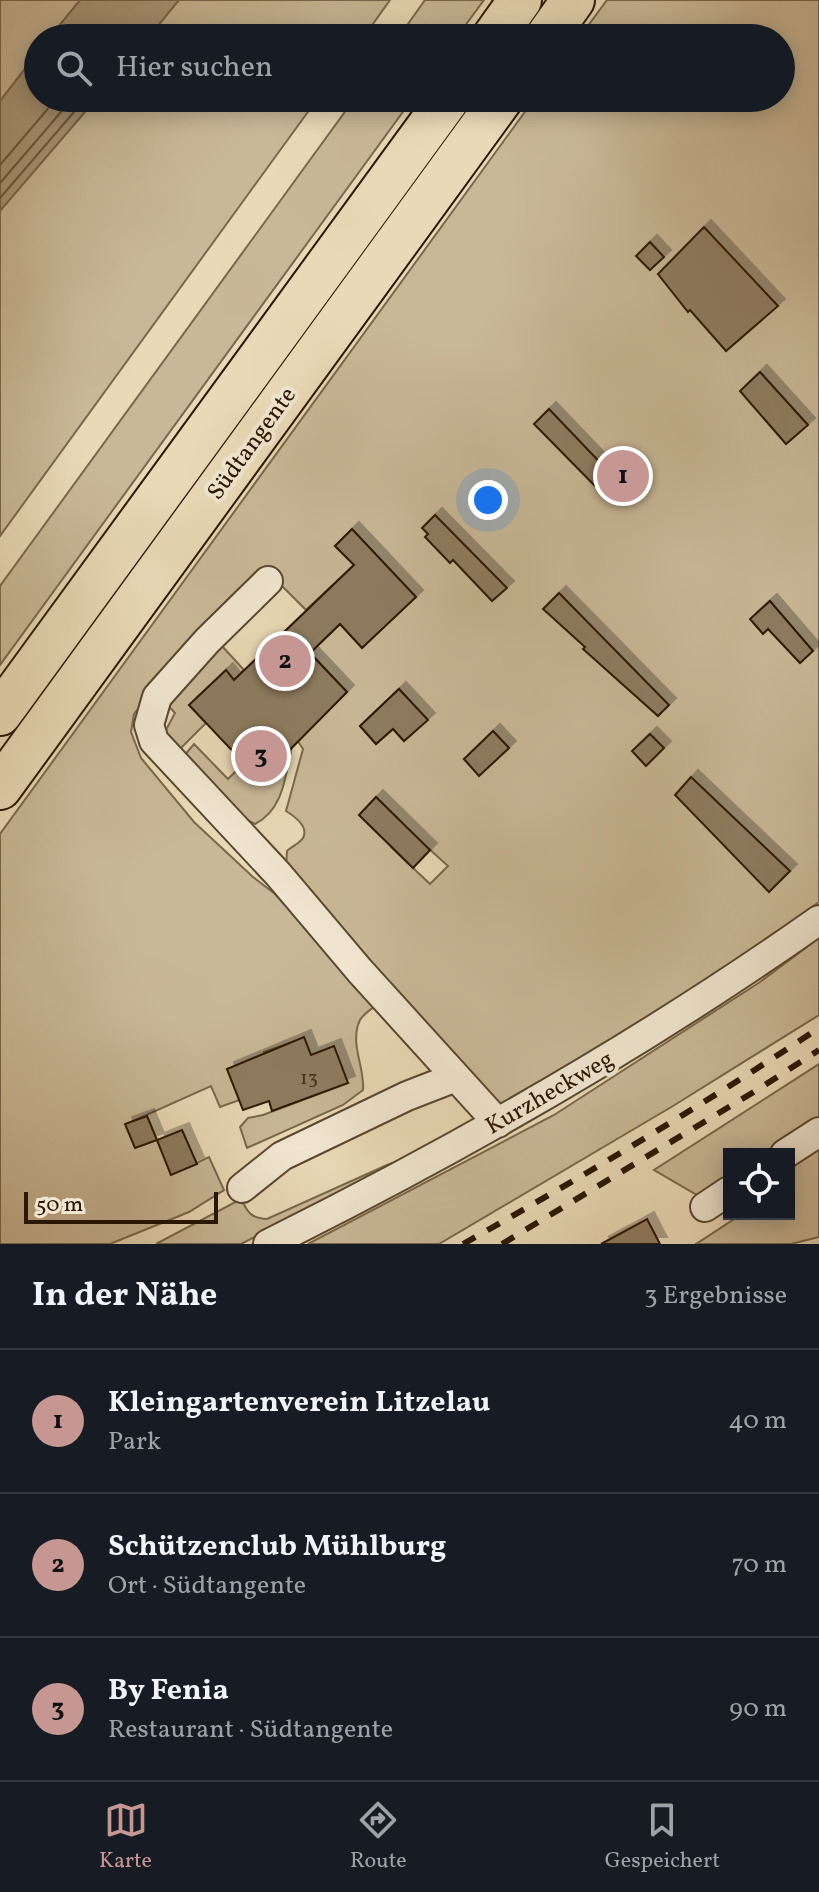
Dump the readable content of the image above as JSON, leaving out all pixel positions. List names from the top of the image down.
{
  "streets": {
    "highway": ["Südtangente"],
    "street": ["Kurzheckweg"]
  },
  "house_numbers": ["13"],
  "scale_bar": "50 m",
  "page": {
    "search": "Hier suchen",
    "pins": ["1", "2", "3"],
    "scale": "50 m",
    "heading": ["In der Nähe", "3 Ergebnisse"],
    "list": [
      {
        "mark": "1",
        "name": "Kleingartenverein Litzelau",
        "note": "Park",
        "value": "40 m"
      },
      {
        "mark": "2",
        "name": "Schützenclub Mühlburg",
        "note": "Ort · Südtangente",
        "value": "70 m"
      },
      {
        "mark": "3",
        "name": "By Fenia",
        "note": "Restaurant · Südtangente",
        "value": "90 m"
      }
    ],
    "nav": ["Karte", "Route", "Gespeichert"]
  }
}
